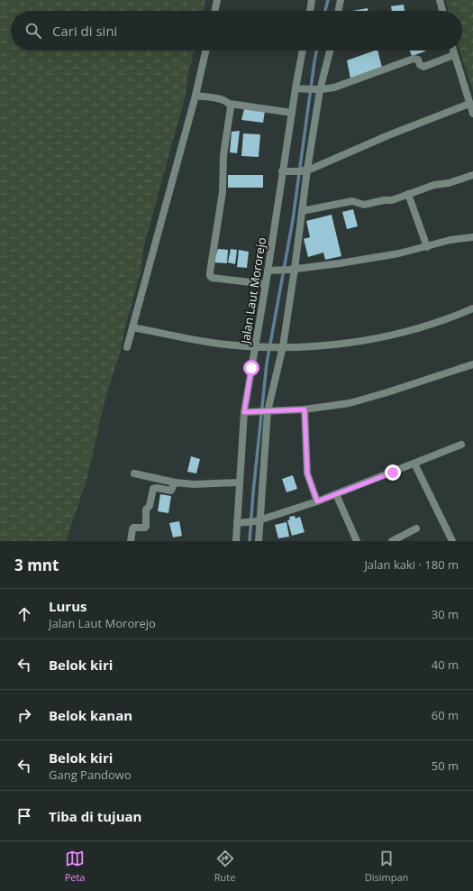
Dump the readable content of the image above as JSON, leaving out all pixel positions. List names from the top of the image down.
{
  "streets": {
    "street": ["Jalan Laut Mororejo"]
  },
  "page": {
    "search": "Cari di sini",
    "heading": ["3 mnt", "Jalan kaki · 180 m"],
    "list": [
      ["Lurus", "Jalan Laut Mororejo", "30 m"],
      ["Belok kiri", "40 m"],
      ["Belok kanan", "60 m"],
      ["Belok kiri", "Gang Pandowo", "50 m"],
      "Tiba di tujuan"
    ],
    "nav": ["Peta", "Rute", "Disimpan"]
  }
}
